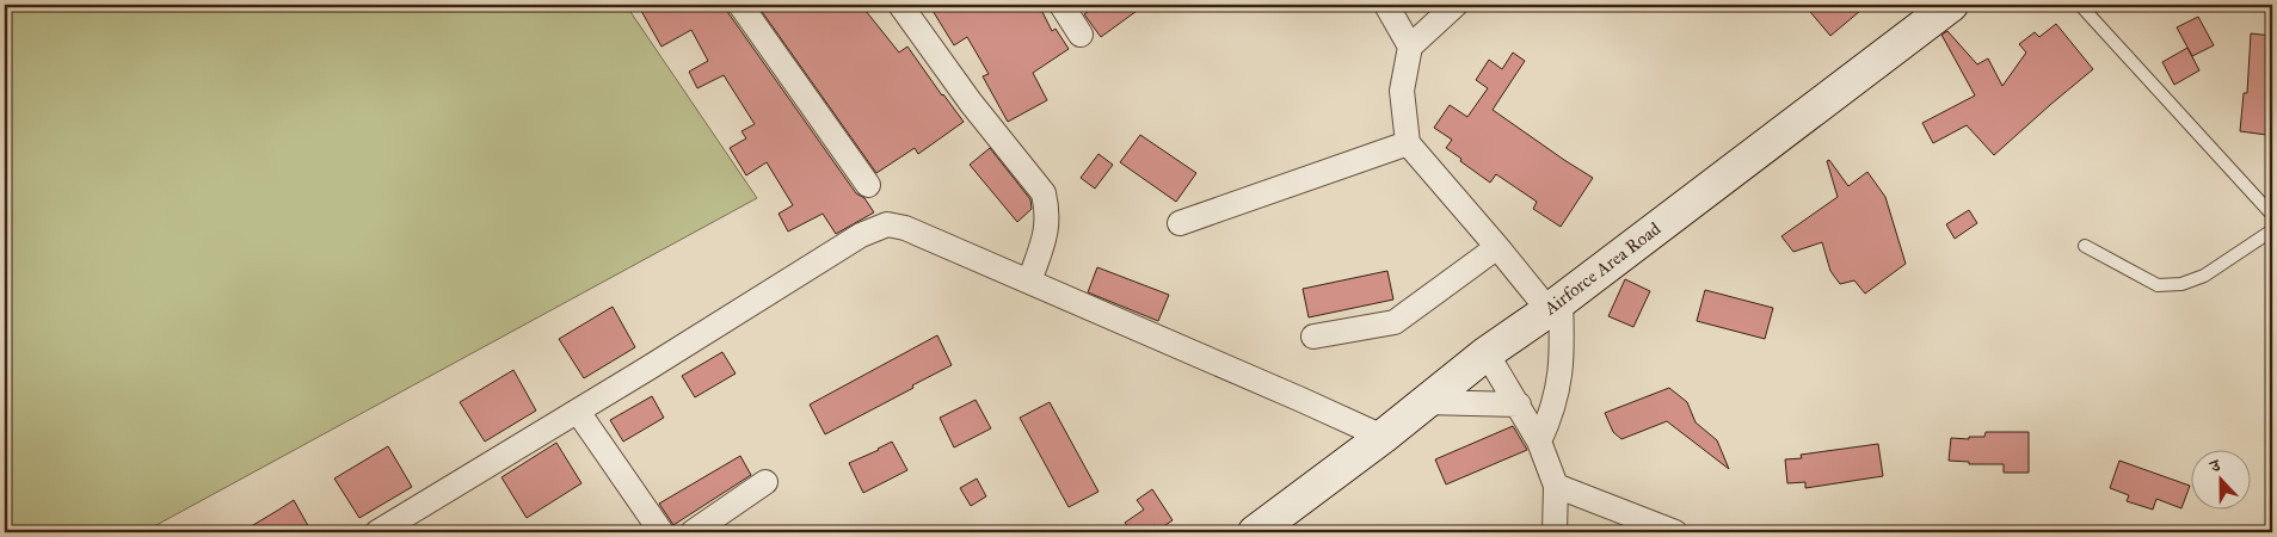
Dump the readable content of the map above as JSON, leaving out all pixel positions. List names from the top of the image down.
{
  "streets": {
    "street": ["Airforce Area Road"]
  },
  "north": "top"
}
